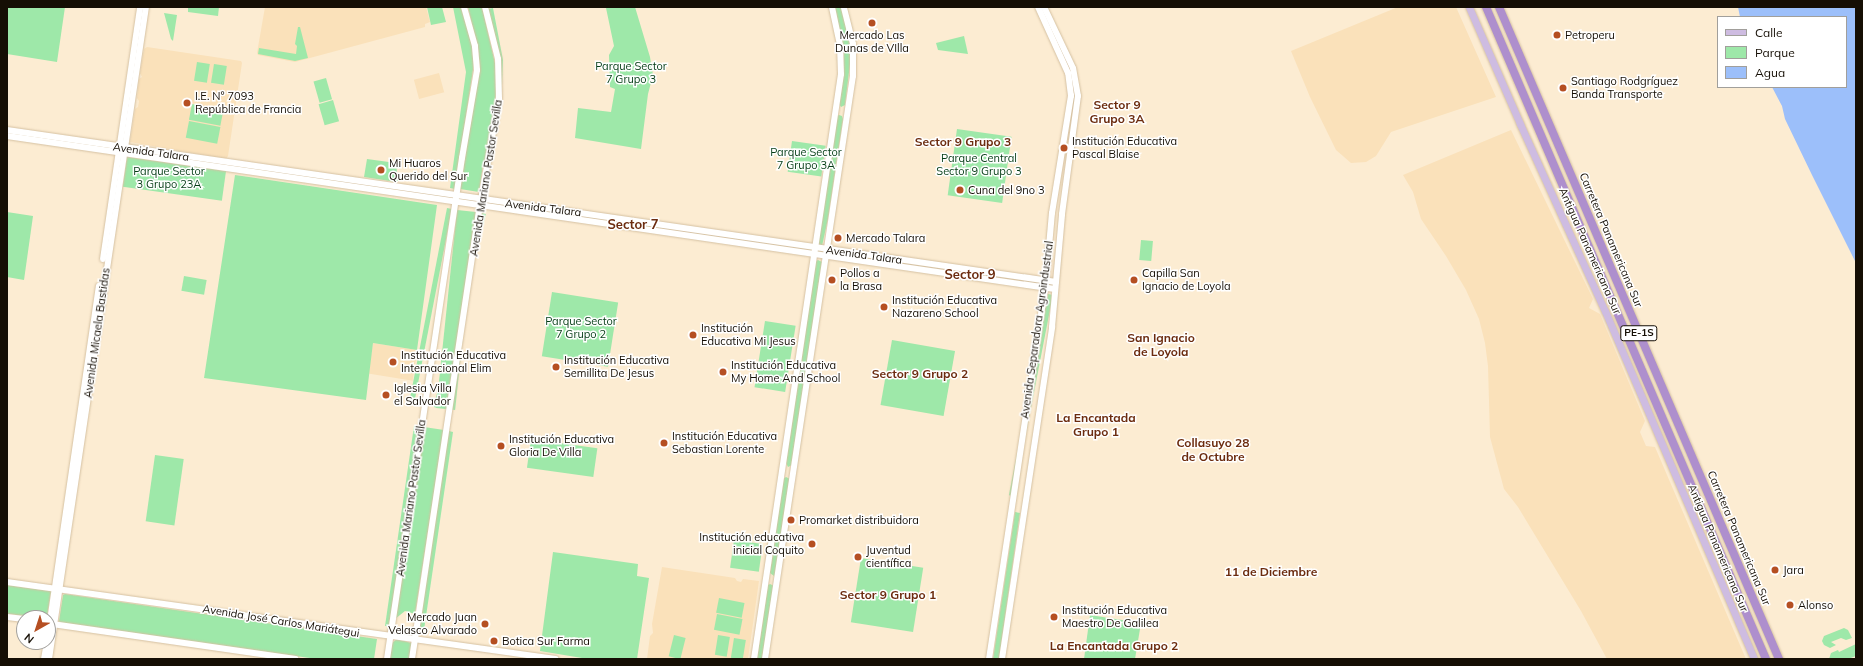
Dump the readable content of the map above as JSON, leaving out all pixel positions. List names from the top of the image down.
{
  "streets": {
    "highway": ["Carretera Panamericana Sur", "PE-1S"],
    "main road": ["Antigua Panamericana Sur"],
    "street": [
      "Avenida Talara",
      "Avenida Mariano Pastor Sevilla",
      "Avenida Separadora Agroindustrial",
      "Avenida Micaela Bastidas",
      "Avenida José Carlos Mariátegui"
    ]
  },
  "crossings": [
    ["Avenida Talara", "Avenida Mariano Pastor Sevilla"],
    ["Avenida Talara", "Avenida Separadora Agroindustrial"],
    ["Avenida Talara", "Avenida Micaela Bastidas"],
    ["Avenida Mariano Pastor Sevilla", "Avenida José Carlos Mariátegui"],
    ["Avenida Micaela Bastidas", "Avenida José Carlos Mariátegui"]
  ],
  "districts": [
    "Sector 9 Grupo 3A",
    "Sector 9 Grupo 3",
    "Sector 7",
    "Sector 9",
    "San Ignacio de Loyola",
    "Sector 9 Grupo 2",
    "La Encantada Grupo 1",
    "Collasuyo 28 de Octubre",
    "11 de Diciembre",
    "Sector 9 Grupo 1",
    "La Encantada Grupo 2"
  ],
  "parks": [
    "Parque Sector 7 Grupo 3",
    "Parque Sector 7 Grupo 3A",
    "Parque Central Sector 9 Grupo 3",
    "Parque Sector 3 Grupo 23A",
    "Parque Sector 7 Grupo 2"
  ],
  "places": [
    "Mercado Las Dunas de VIlla",
    "Petroperu",
    "Santiago Rodgríguez Banda Transporte",
    "I.E. N° 7093 República de Francia",
    "Institución Educativa Pascal Blaise",
    "Mi Huaros Querido del Sur",
    "Cuna del 9no 3",
    "Mercado Talara",
    "Pollos a la Brasa",
    "Capilla San Ignacio de Loyola",
    "Institución Educativa Nazareno School",
    "Institución Educativa Mi Jesus",
    "Institución Educativa Internacional Elim",
    "Institución Educativa Semillita De Jesus",
    "Institución Educativa My Home And School",
    "Iglesia Villa el Salvador",
    "Institución Educativa Sebastian Lorente",
    "Institución Educativa Gloria De Villa",
    "Promarket distribuidora",
    "Institución educativa inicial Coquito",
    "Juventud científica",
    "Jara",
    "Alonso",
    "Institución Educativa Maestro De Galilea",
    "Mercado Juan Velasco Alvarado",
    "Botica Sur Farma"
  ],
  "legend": ["Calle", "Parque", "Agua"],
  "north": "bottom left"
}
